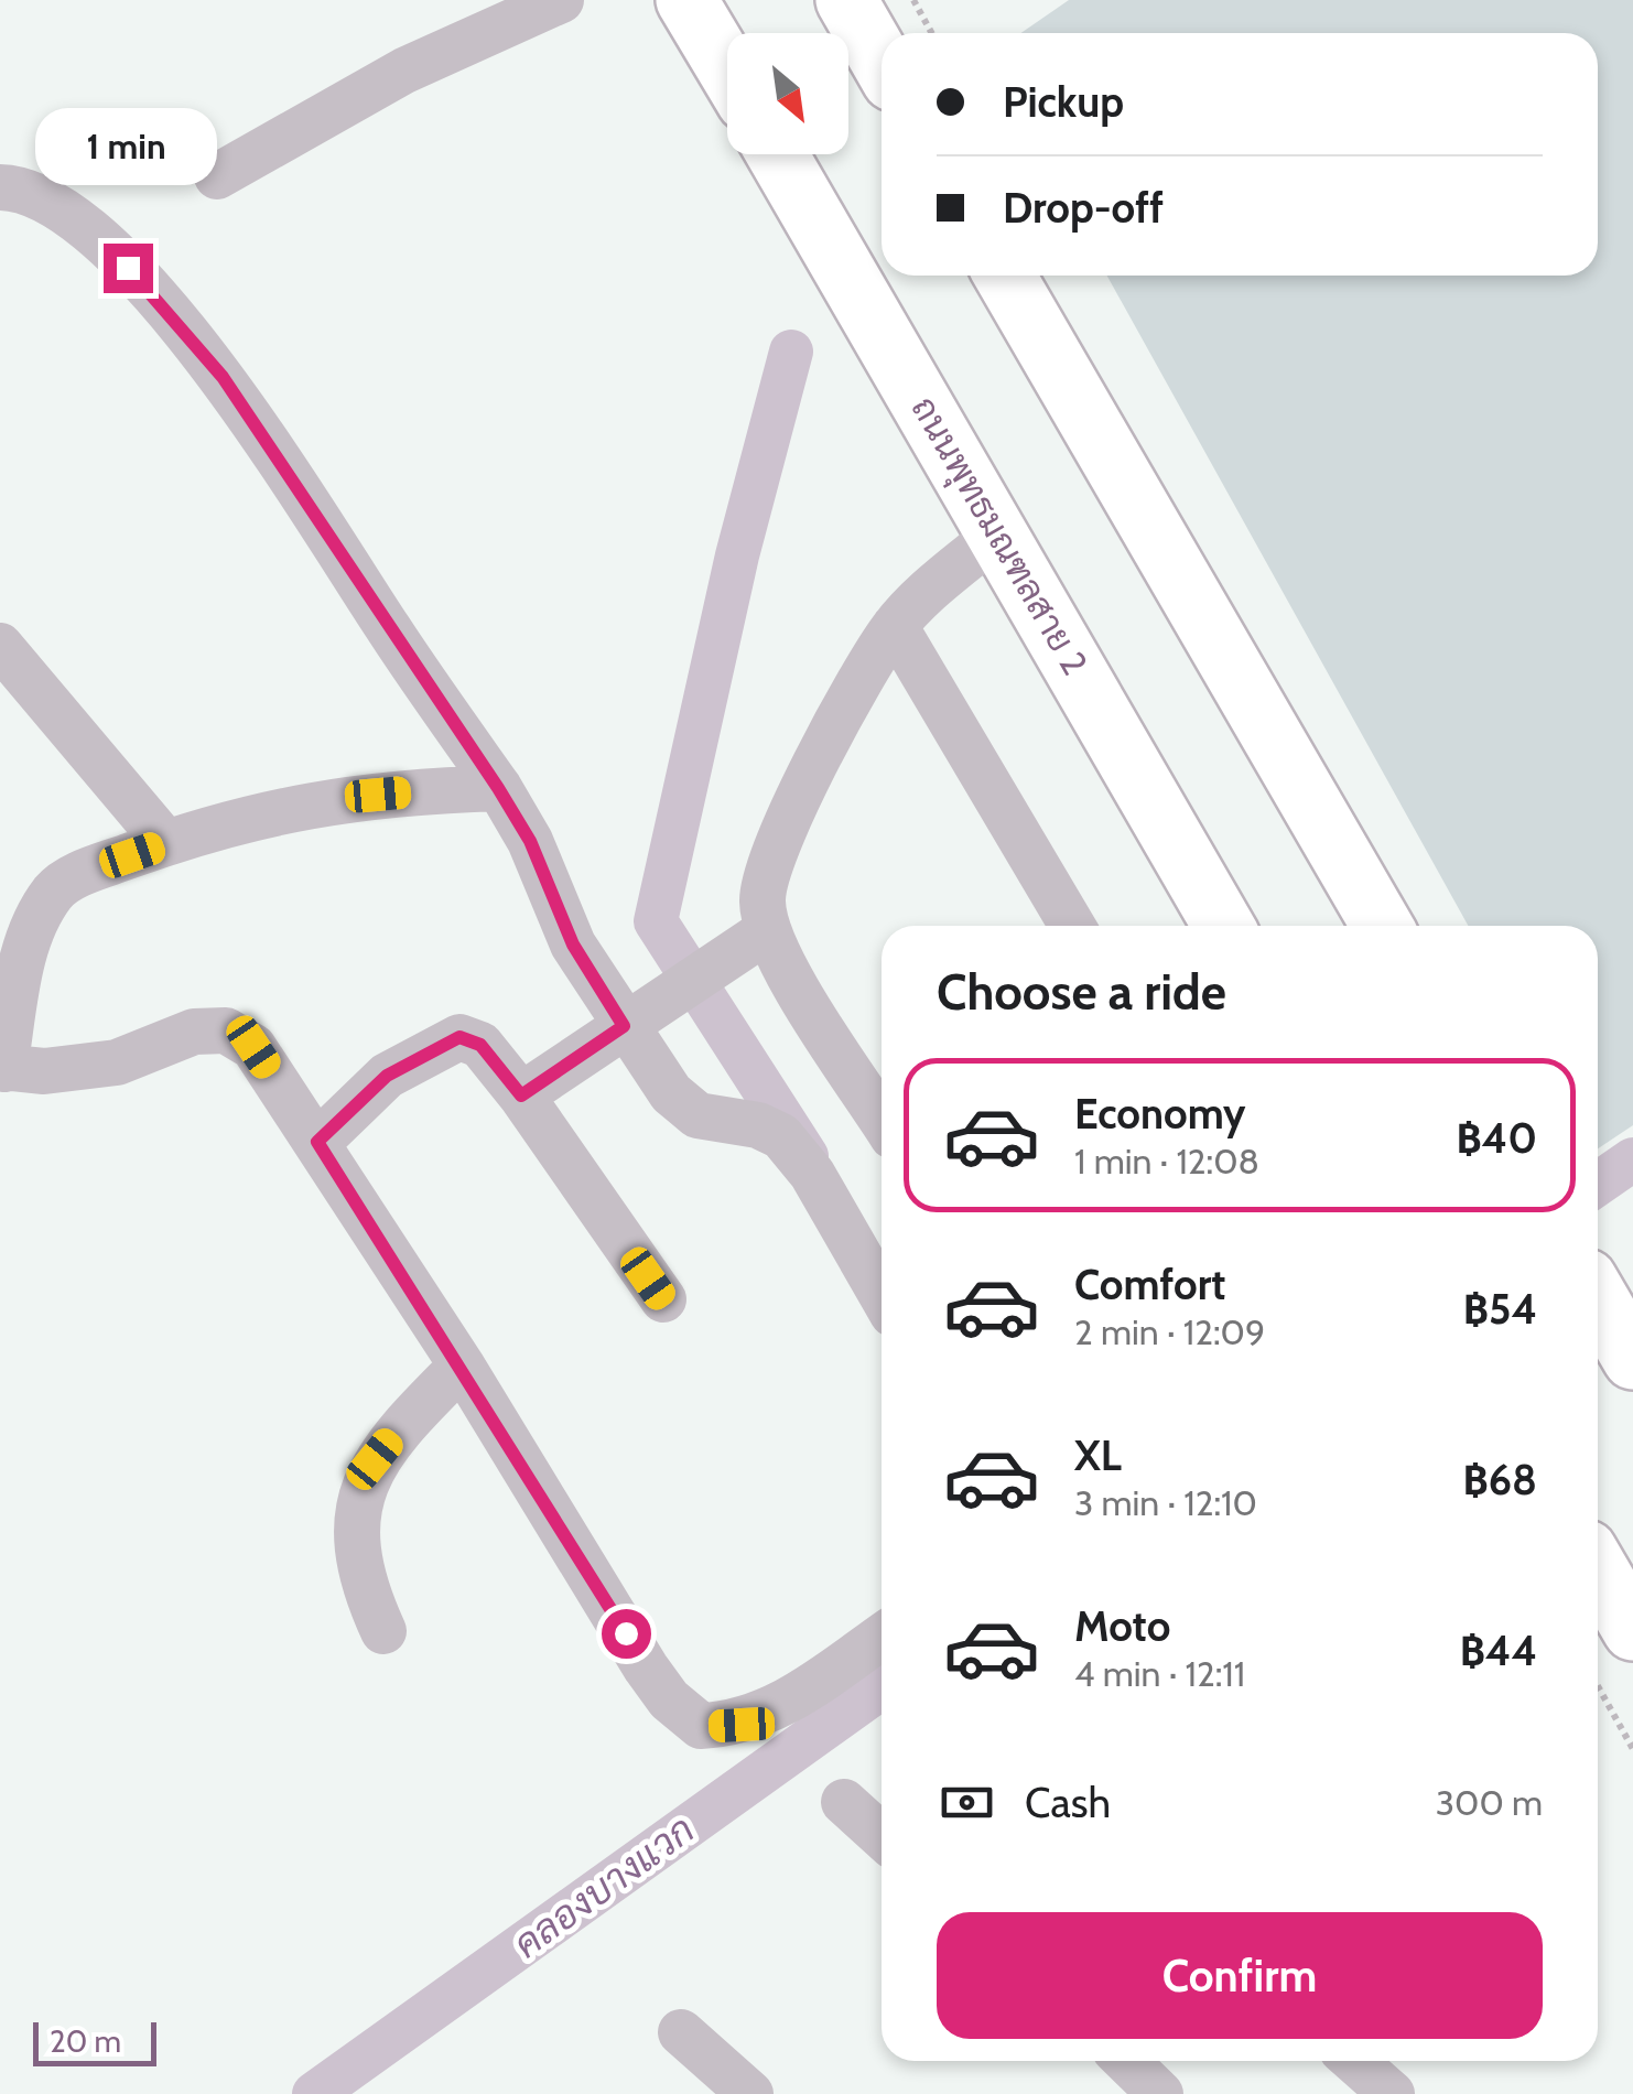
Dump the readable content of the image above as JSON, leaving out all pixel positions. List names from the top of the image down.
{
  "streets": {
    "main road": ["ถนนพุทธมณฑลสาย 2"]
  },
  "water": ["คลองบางแวก"],
  "scale_bar": "20 m",
  "north": "bottom right",
  "page": {
    "banner": ["Pickup", "Drop-off"],
    "bubble": "1 min",
    "heading": "Choose a ride",
    "list": [
      {
        "name": "Economy",
        "note": "1 min · 12:08",
        "value": "฿40"
      },
      {
        "name": "Comfort",
        "note": "2 min · 12:09",
        "value": "฿54"
      },
      {
        "name": "XL",
        "note": "3 min · 12:10",
        "value": "฿68"
      },
      {
        "name": "Moto",
        "note": "4 min · 12:11",
        "value": "฿44"
      }
    ],
    "pay": ["Cash", "300 m"],
    "buttons": "Confirm",
    "scale": "20 m"
  }
}
